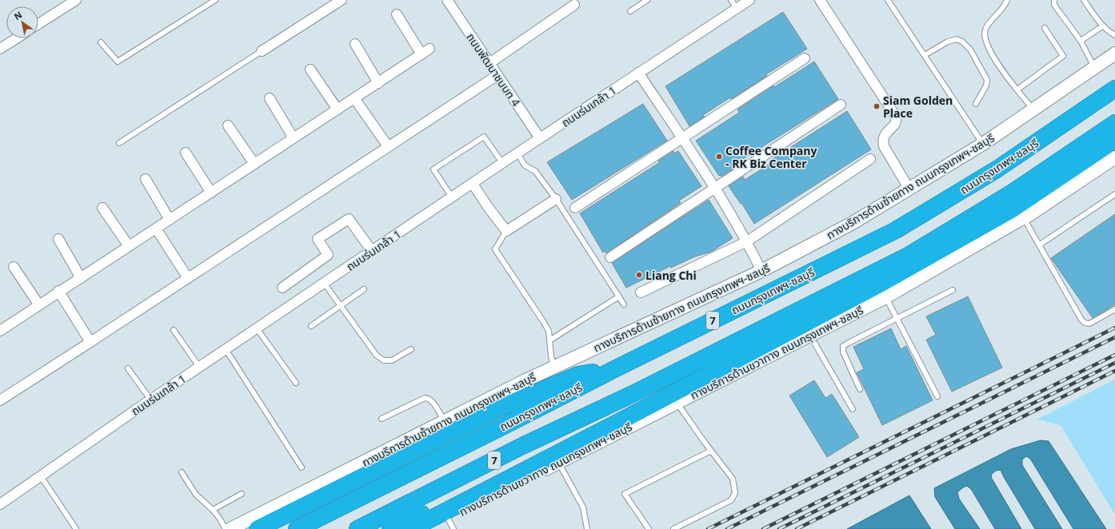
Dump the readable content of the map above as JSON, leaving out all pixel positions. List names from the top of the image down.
{
  "streets": {
    "highway": ["ถนนกรุงเทพฯ-ชลบุรี", "7"],
    "main road": ["ทางบริการด้านซ้ายทาง ถนนกรุงเทพฯ-ชลบุรี", "ทางบริการด้านขวาทาง ถนนกรุงเทพฯ-ชลบุรี"],
    "street": ["ถนนพัฒนาชนบท 4", "ถนนร่มเกล้า 1"]
  },
  "crossings": [
    ["ถนนพัฒนาชนบท 4", "ถนนร่มเกล้า 1"]
  ],
  "places": ["Siam Golden Place", "Coffee Company - RK Biz Center", "Liang Chi"],
  "north": "top left"
}
